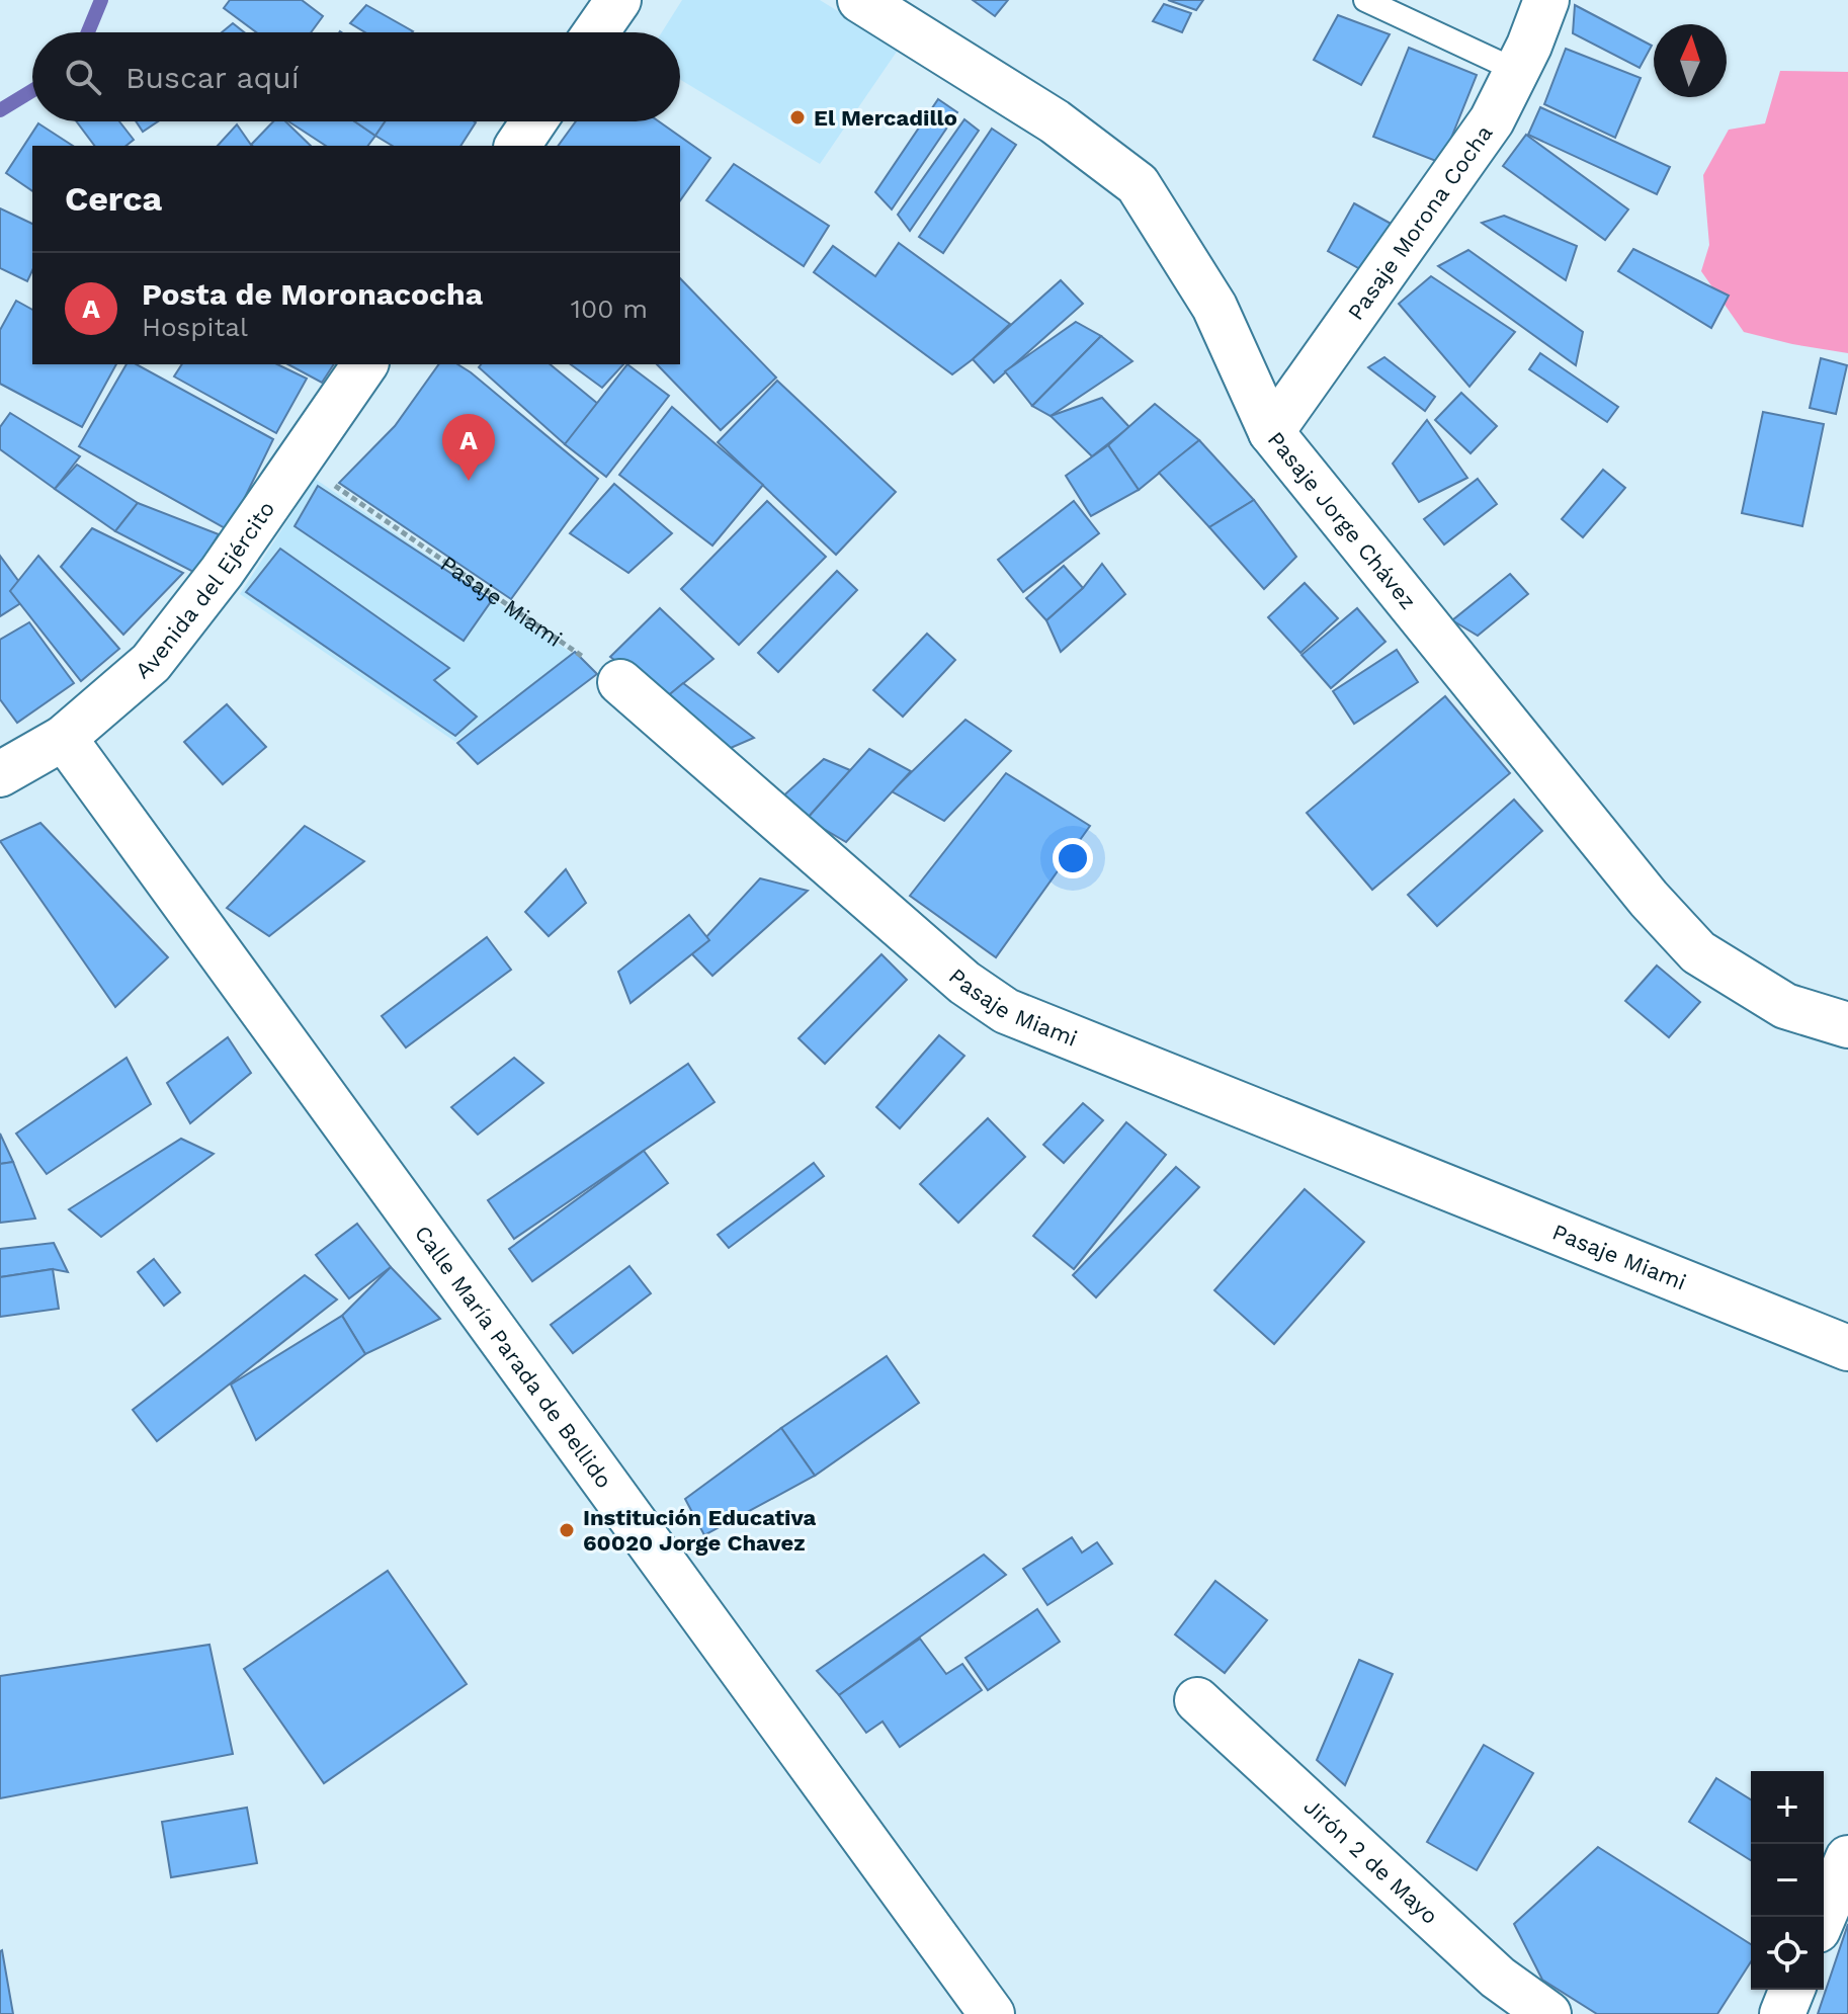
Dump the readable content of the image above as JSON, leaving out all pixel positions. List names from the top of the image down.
{
  "streets": {
    "street": [
      "Pasaje Morona Cocha",
      "Pasaje Jorge Chávez",
      "Avenida del Ejército",
      "Pasaje Miami",
      "Calle María Parada de Bellido",
      "Jirón 2 de Mayo"
    ]
  },
  "crossings": [
    ["Pasaje Morona Cocha", "Pasaje Jorge Chávez"],
    ["Avenida del Ejército", "Pasaje Miami"],
    ["Avenida del Ejército", "Calle María Parada de Bellido"]
  ],
  "places": ["El Mercadillo", "Institución Educativa 60020 Jorge Chavez"],
  "north": "top",
  "page": {
    "search": "Buscar aquí",
    "heading": "Cerca",
    "list": [
      {
        "mark": "A",
        "name": "Posta de Moronacocha",
        "note": "Hospital",
        "value": "100 m"
      }
    ],
    "pins": "A",
    "map_buttons": ["+", "−"]
  }
}
